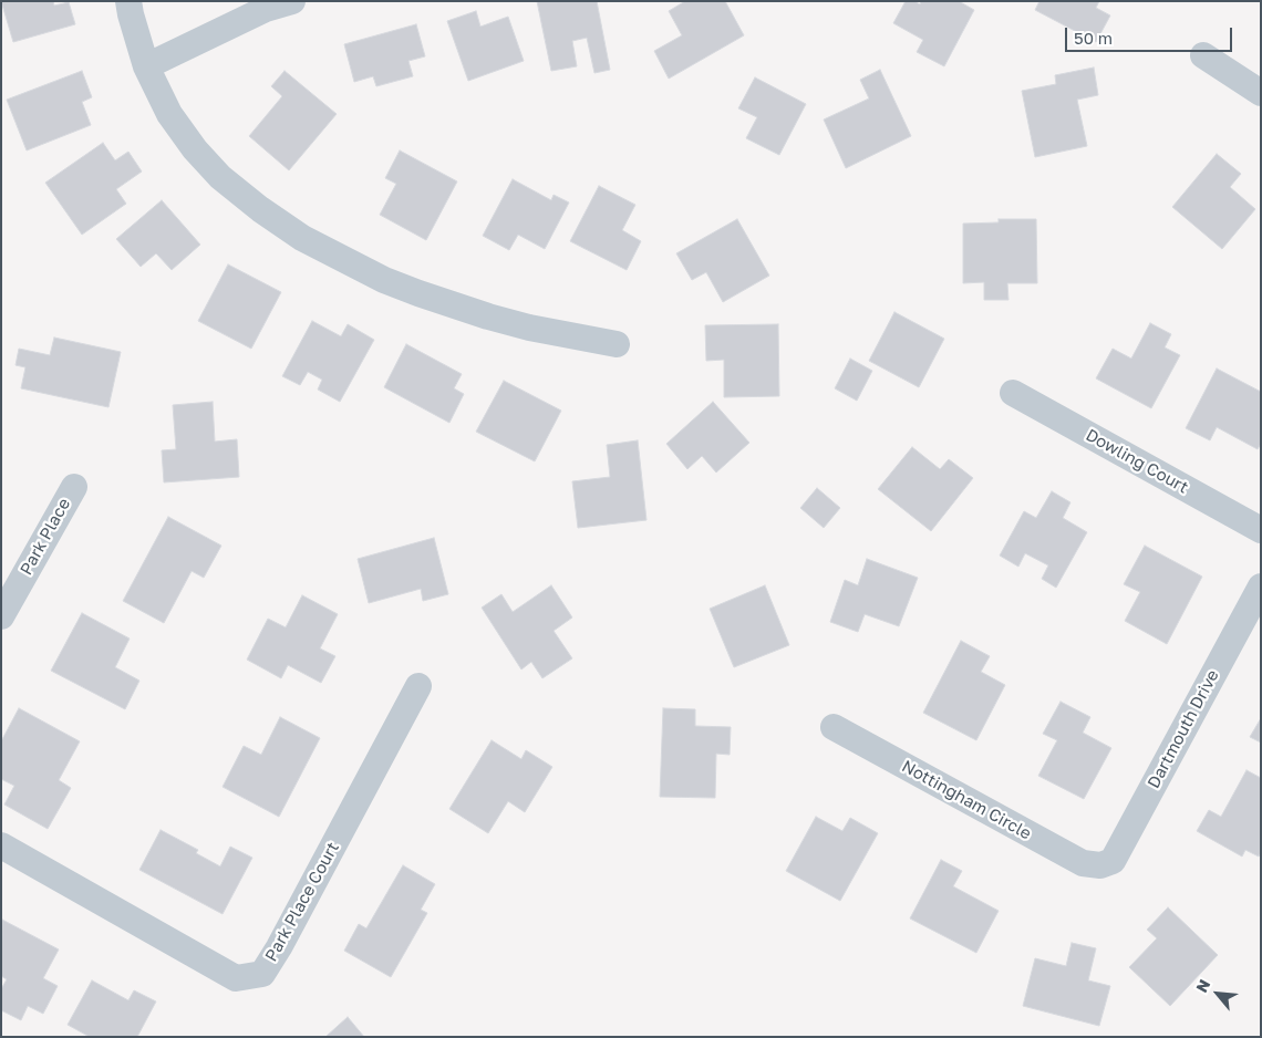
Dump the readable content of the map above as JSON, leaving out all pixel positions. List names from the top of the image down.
{
  "streets": {
    "street": [
      "Dowling Court",
      "Park Place",
      "Dartmouth Drive",
      "Nottingham Circle",
      "Park Place Court"
    ]
  },
  "crossings": [
    ["Dartmouth Drive", "Nottingham Circle"]
  ],
  "scale_bar": "50 m",
  "north": "top left"
}
